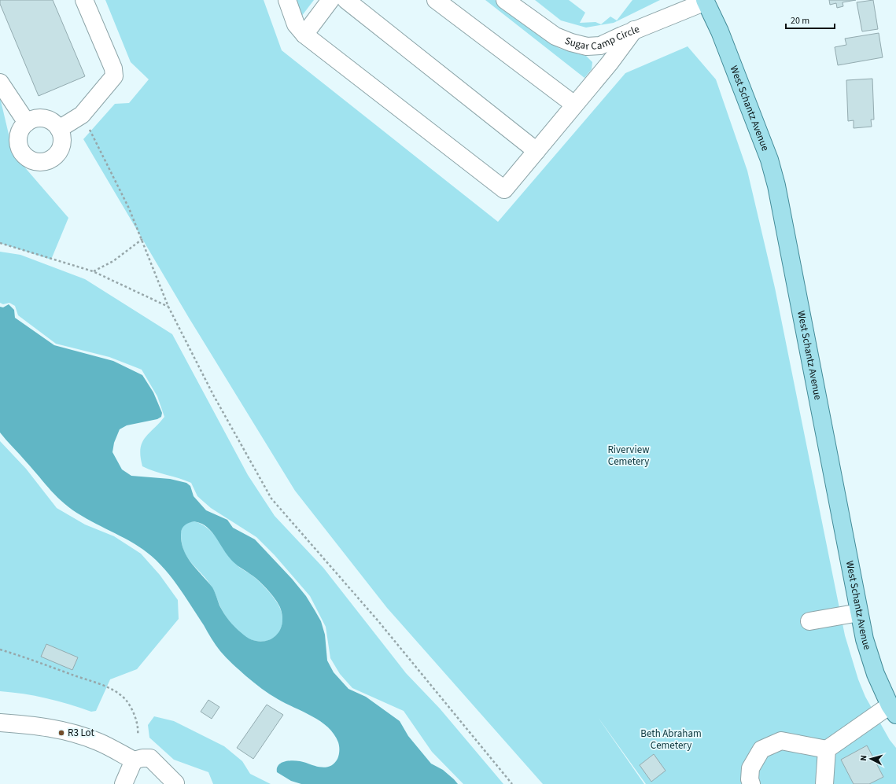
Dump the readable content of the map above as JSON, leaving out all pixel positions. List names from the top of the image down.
{
  "streets": {
    "main road": ["West Schantz Avenue"],
    "street": ["Sugar Camp Circle"]
  },
  "crossings": [
    ["Sugar Camp Circle", "West Schantz Avenue"]
  ],
  "parks": ["Riverview Cemetery", "Beth Abraham Cemetery"],
  "places": ["R3 Lot"],
  "scale_bar": "20 m",
  "north": "left"
}
